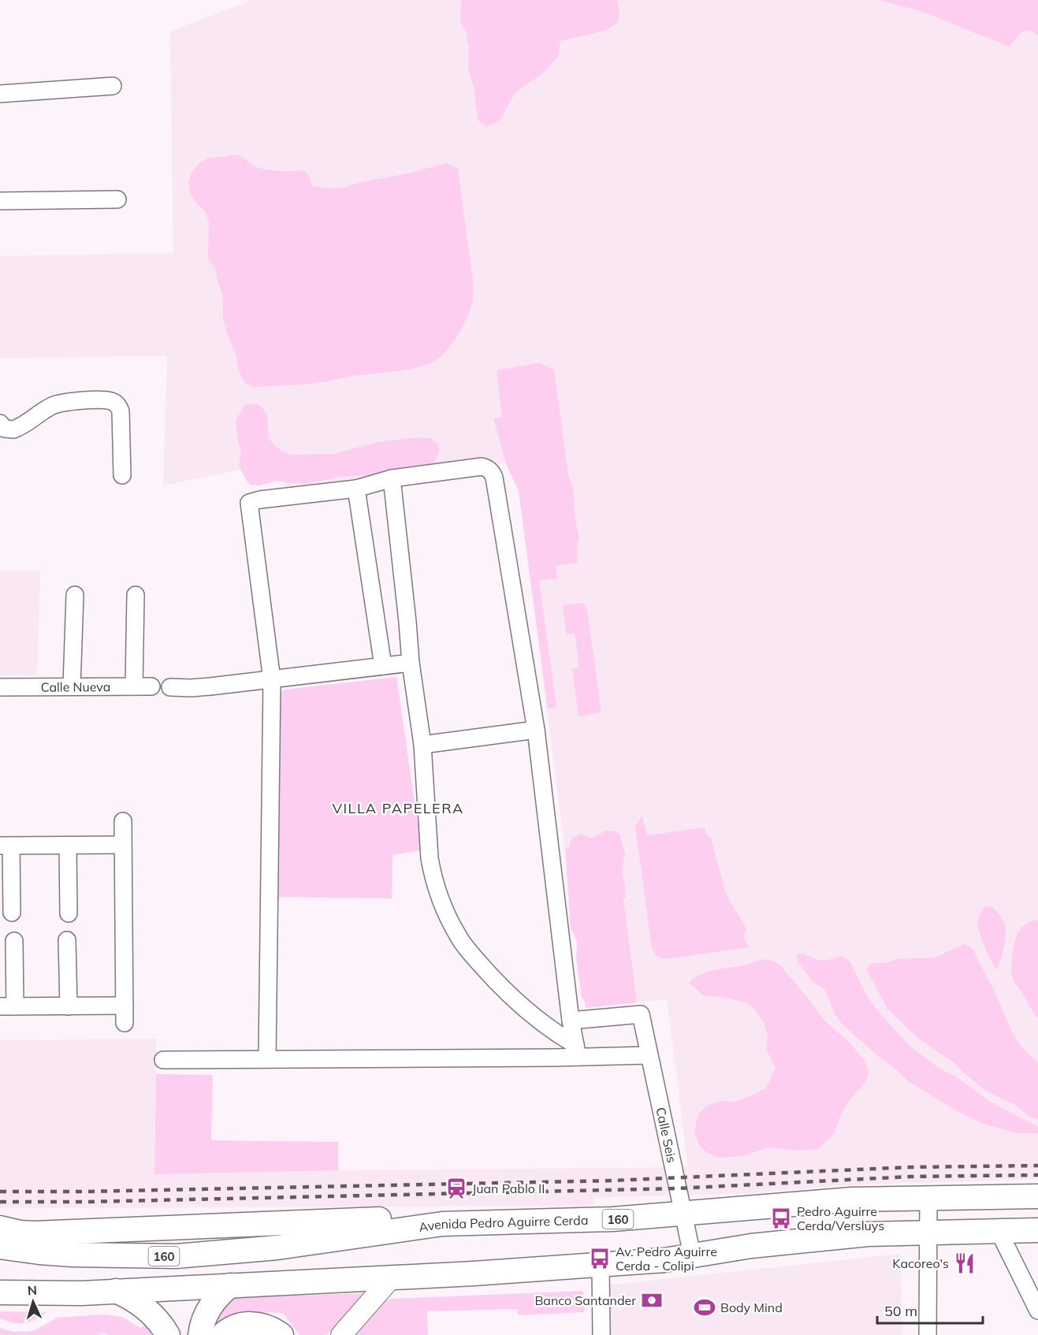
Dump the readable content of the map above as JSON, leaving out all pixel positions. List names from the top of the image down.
{
  "streets": {
    "highway": ["160", "Avenida Pedro Aguirre Cerda"],
    "street": ["Calle Nueva", "Calle Seis"]
  },
  "crossings": [
    ["Calle Seis", "Avenida Pedro Aguirre Cerda"]
  ],
  "districts": ["VILLA PAPELERA"],
  "places": {
    "station": ["Juan Pablo II"],
    "bus stop": ["Pedro Aguirre Cerda/Versluys", "Av. Pedro Aguirre Cerda - Colipi"],
    "restaurant": ["Kacoreo's"],
    "bank": ["Banco Santander"],
    "sports": ["Body Mind"]
  },
  "scale_bar": "50 m",
  "north": "top"
}
